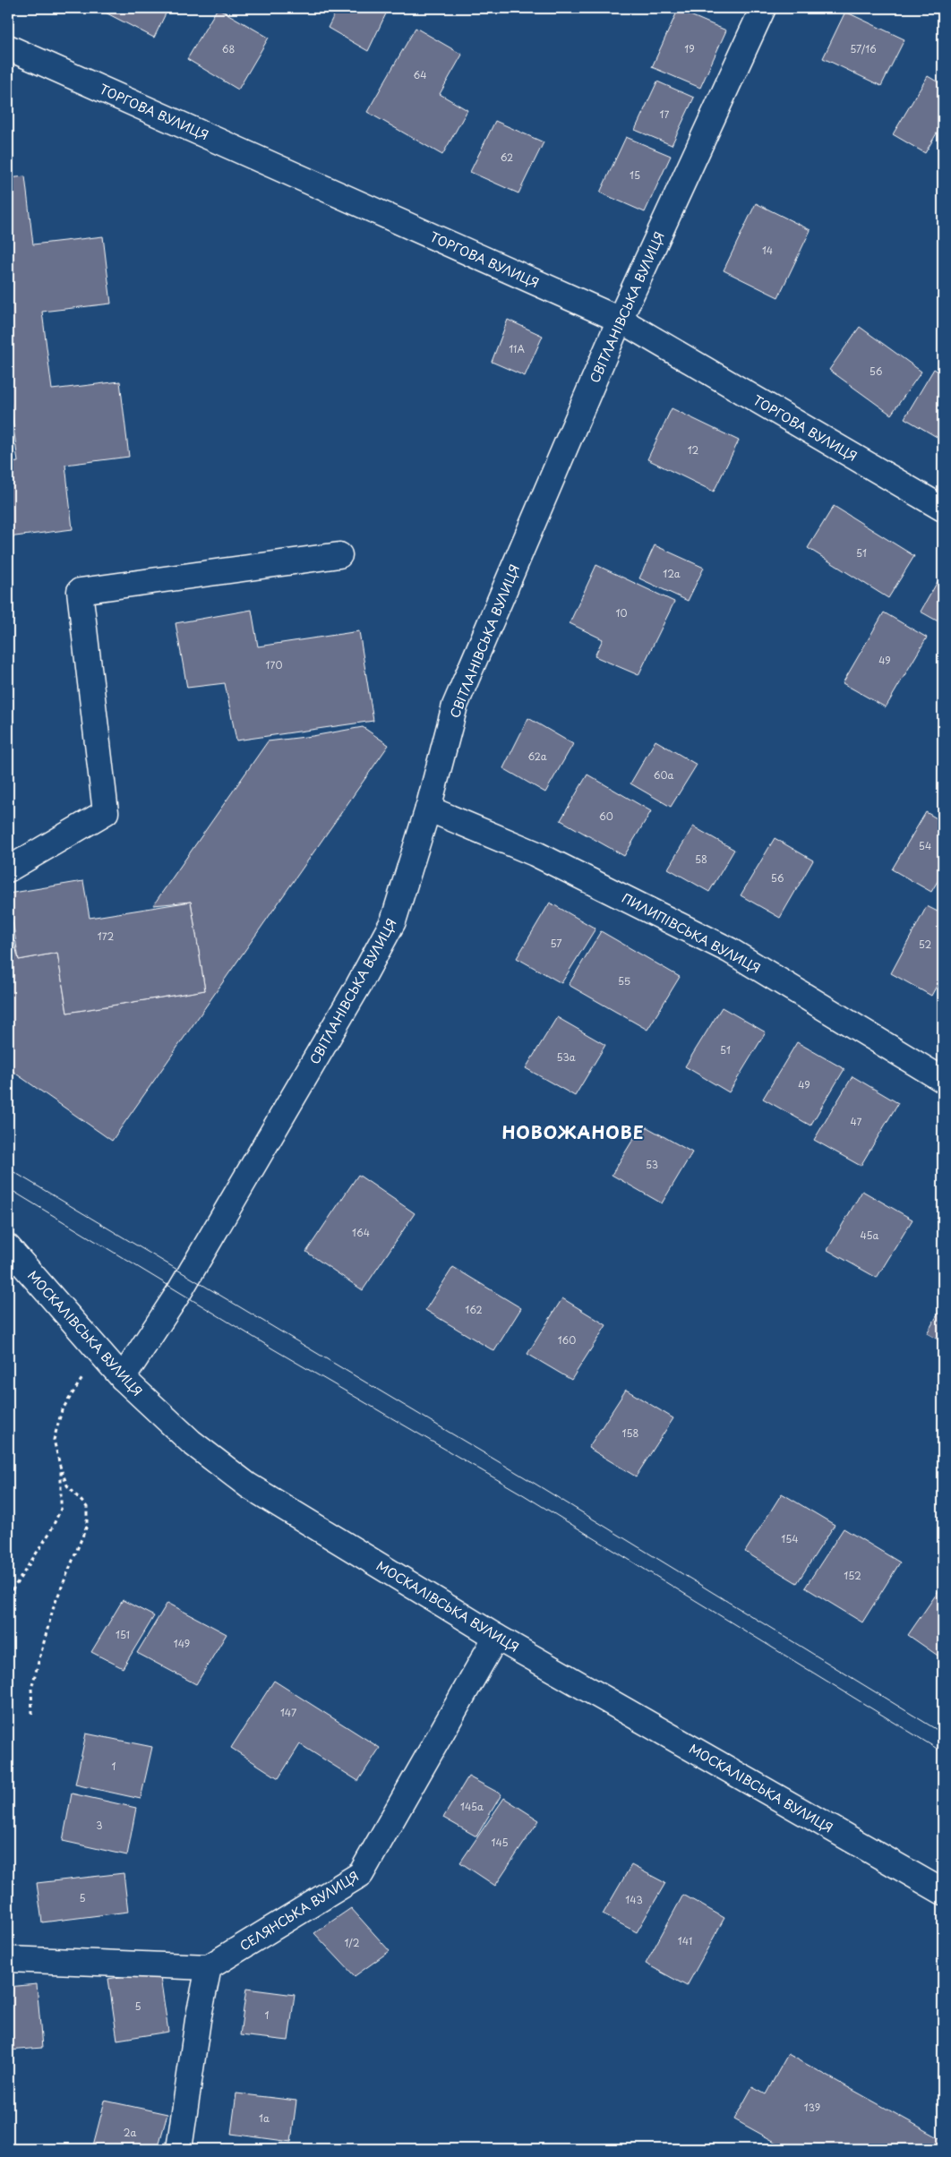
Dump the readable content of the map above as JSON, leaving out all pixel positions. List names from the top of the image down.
{
  "streets": {
    "street": [
      "ТОРГОВА ВУЛИЦЯ",
      "СВІТЛАНІВСЬКА ВУЛИЦЯ",
      "ПИЛИПІВСЬКА ВУЛИЦЯ",
      "МОСКАЛІВСЬКА ВУЛИЦЯ",
      "СЕЛЯНСЬКА ВУЛИЦЯ"
    ]
  },
  "crossings": [
    ["ТОРГОВА ВУЛИЦЯ", "СВІТЛАНІВСЬКА ВУЛИЦЯ"],
    ["СВІТЛАНІВСЬКА ВУЛИЦЯ", "ПИЛИПІВСЬКА ВУЛИЦЯ"],
    ["СВІТЛАНІВСЬКА ВУЛИЦЯ", "МОСКАЛІВСЬКА ВУЛИЦЯ"],
    ["МОСКАЛІВСЬКА ВУЛИЦЯ", "СЕЛЯНСЬКА ВУЛИЦЯ"]
  ],
  "districts": ["НОВОЖАНОВЕ"],
  "house_numbers": [
    "68",
    "19",
    "57/16",
    "64",
    "17",
    "62",
    "15",
    "14",
    "11А",
    "56",
    "12",
    "51",
    "12а",
    "10",
    "49",
    "170",
    "62а",
    "60а",
    "60",
    "54",
    "58",
    "56",
    "172",
    "57",
    "52",
    "55",
    "51",
    "53а",
    "49",
    "47",
    "53",
    "164",
    "45а",
    "162",
    "160",
    "158",
    "154",
    "152",
    "151",
    "149",
    "147",
    "1",
    "145а",
    "3",
    "145",
    "5",
    "143",
    "141",
    "1/2",
    "5",
    "1",
    "139",
    "1а",
    "2а"
  ]
}
